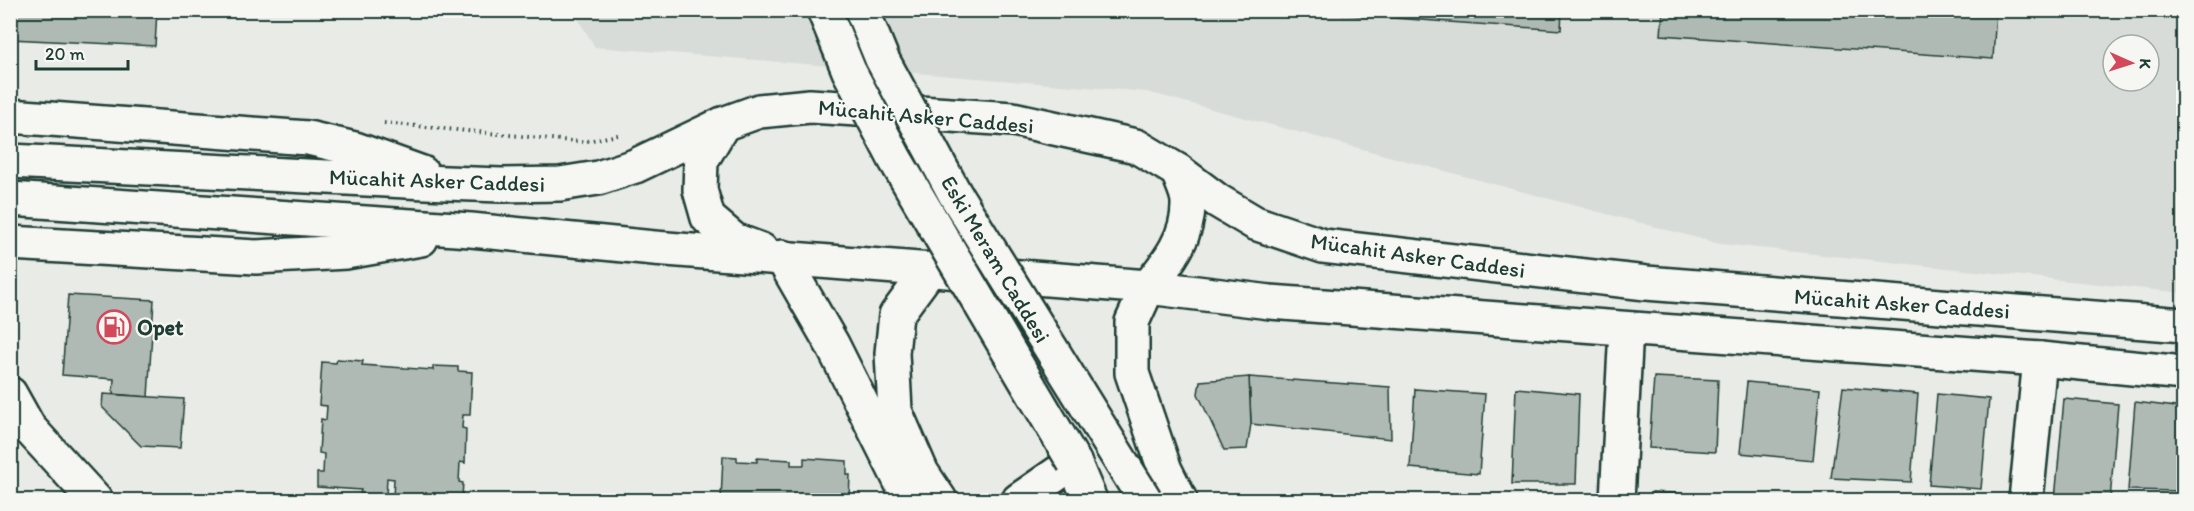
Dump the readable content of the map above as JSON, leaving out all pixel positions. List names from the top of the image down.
{
  "streets": {
    "main road": ["Mücahit Asker Caddesi", "Eski Meram Caddesi"]
  },
  "places": {
    "fuel station": ["Opet"]
  },
  "scale_bar": "20 m",
  "north": "right"
}
